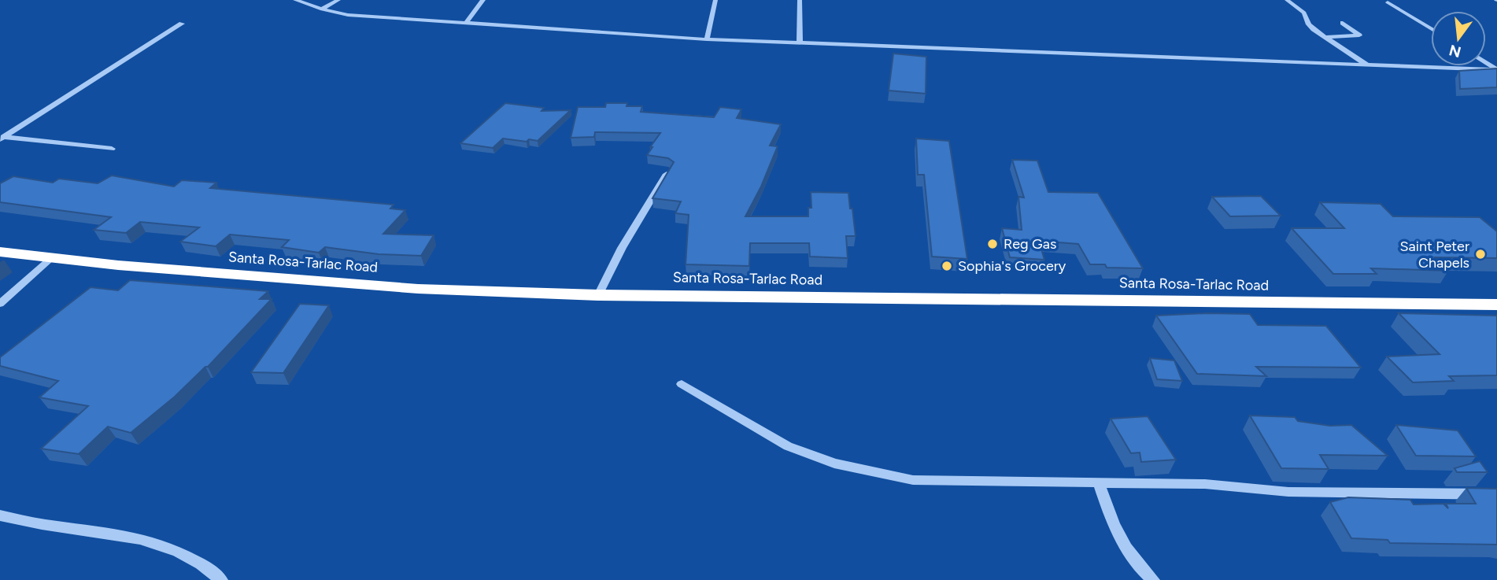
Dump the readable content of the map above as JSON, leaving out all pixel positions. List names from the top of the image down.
{
  "streets": {
    "highway": ["Santa Rosa-Tarlac Road"]
  },
  "places": ["Reg Gas", "Saint Peter Chapels", "Sophia's Grocery"],
  "north": "bottom"
}
